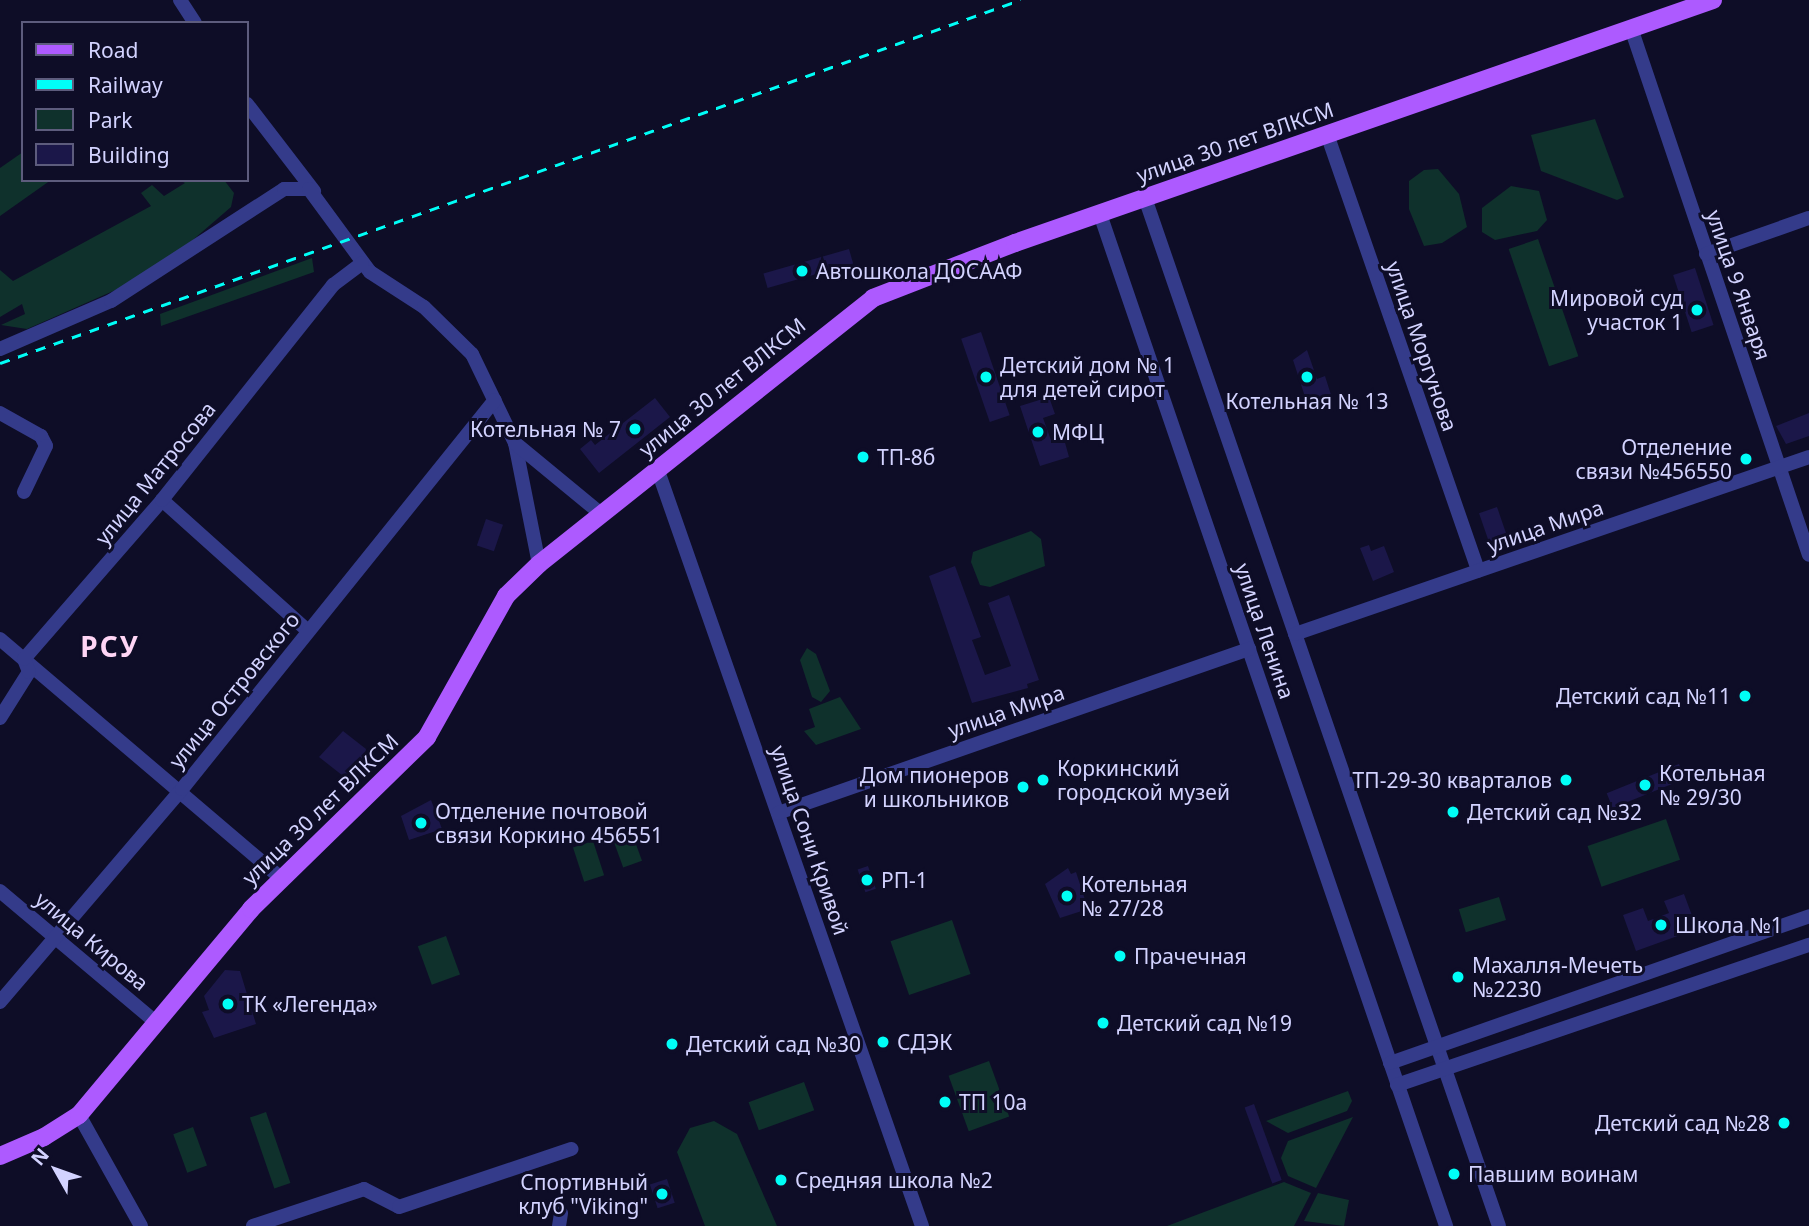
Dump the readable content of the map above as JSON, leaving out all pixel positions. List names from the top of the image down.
{
  "streets": {
    "main road": ["улица 30 лет ВЛКСМ"],
    "street": [
      "улица 9 Января",
      "улица Моргунова",
      "улица Матросова",
      "улица Мира",
      "улица Ленина",
      "улица Островского",
      "улица Сони Кривой",
      "улица Кирова"
    ]
  },
  "crossings": [
    ["улица 30 лет ВЛКСМ", "улица 9 Января"],
    ["улица 30 лет ВЛКСМ", "улица Моргунова"],
    ["улица 30 лет ВЛКСМ", "улица Ленина"],
    ["улица 30 лет ВЛКСМ", "улица Сони Кривой"],
    ["улица 30 лет ВЛКСМ", "улица Кирова"],
    ["улица 9 Января", "улица Мира"],
    ["улица Моргунова", "улица Мира"],
    ["улица Мира", "улица Ленина"],
    ["улица Мира", "улица Сони Кривой"],
    ["улица Островского", "улица Кирова"]
  ],
  "districts": ["РСУ"],
  "places": [
    "Автошкола ДОСААФ",
    "Мировой суд участок 1",
    "Детский дом № 1 для детей сирот",
    "Котельная № 13",
    "Котельная № 7",
    "МФЦ",
    "ТП-8б",
    "Отделение связи №456550",
    "Детский сад №11",
    "Коркинский городской музей",
    "ТП-29-30 кварталов",
    "Котельная № 29/30",
    "Дом пионеров и школьников",
    "Детский сад №32",
    "Отделение почтовой связи Коркино 456551",
    "РП-1",
    "Котельная № 27/28",
    "Школа №1",
    "Прачечная",
    "Махалля-Мечеть №2230",
    "ТК «Легенда»",
    "Детский сад №19",
    "СДЭК",
    "Детский сад №30",
    "ТП 10а",
    "Детский сад №28",
    "Павшим воинам",
    "Средняя школа №2",
    "Спортивный клуб \"Viking\""
  ],
  "legend": [
    "Road",
    "Railway",
    "Park",
    "Building"
  ],
  "north": "top left"
}
